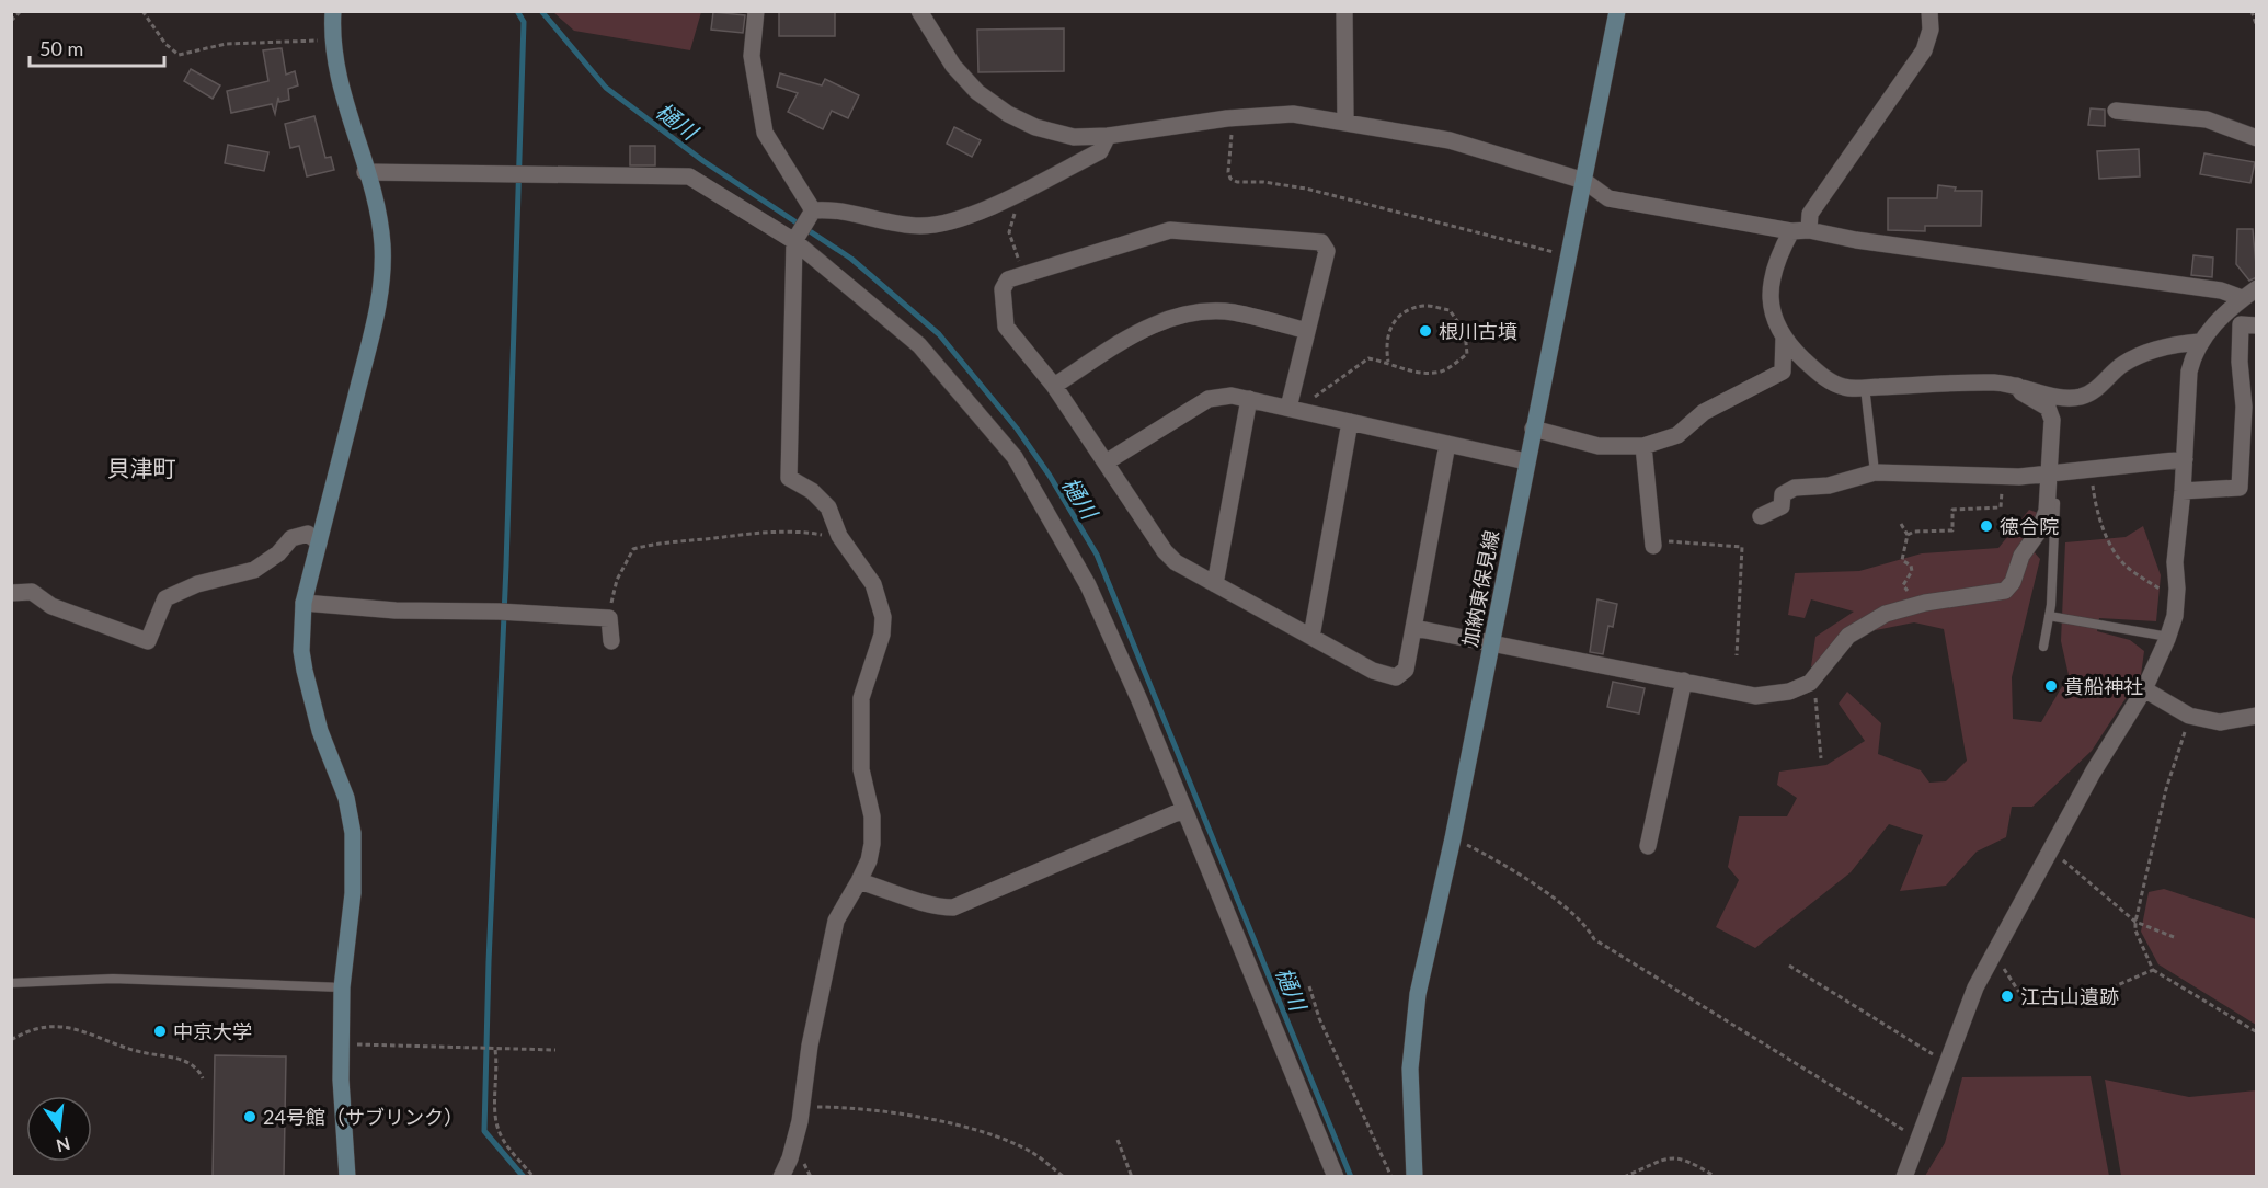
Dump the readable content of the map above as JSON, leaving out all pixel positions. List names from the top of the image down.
{
  "streets": {
    "street": ["加納東保見線"]
  },
  "districts": ["貝津町"],
  "water": ["樋川"],
  "places": [
    "根川古墳",
    "徳合院",
    "貴船神社",
    "江古山遺跡",
    "中京大学",
    "24号館（サブリンク）"
  ],
  "scale_bar": "50 m",
  "north": "bottom"
}
